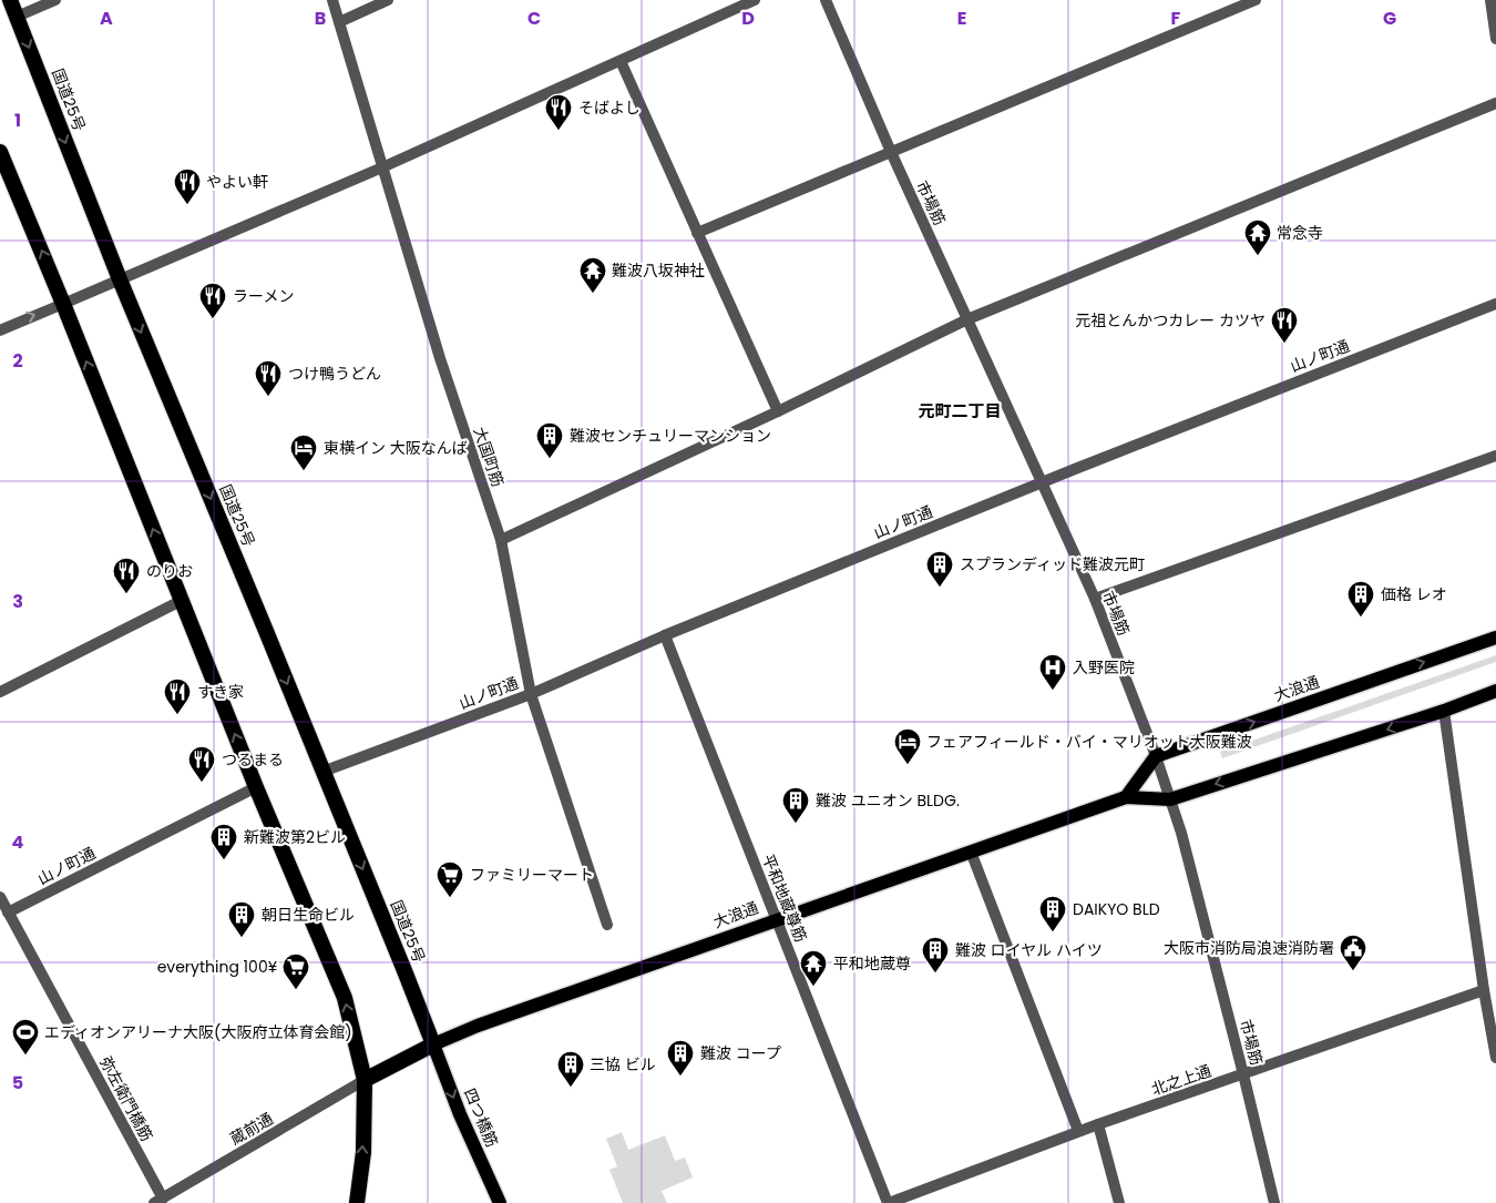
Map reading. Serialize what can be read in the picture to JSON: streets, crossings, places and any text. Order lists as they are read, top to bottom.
{
  "streets": {
    "highway": ["国道25号", "大浪通"],
    "main road": ["四つ橋筋"],
    "street": [
      "市場筋",
      "山ノ町通",
      "大国町筋",
      "平和地蔵尊筋",
      "北之上通",
      "弥左衛門橋筋",
      "蔵前通"
    ]
  },
  "crossings": [
    ["国道25号", "山ノ町通"],
    ["国道25号", "大浪通"],
    ["国道25号", "四つ橋筋"],
    ["市場筋", "山ノ町通"],
    ["市場筋", "大浪通"],
    ["市場筋", "北之上通"],
    ["山ノ町通", "大国町筋"],
    ["山ノ町通", "平和地蔵尊筋"],
    ["山ノ町通", "弥左衛門橋筋"],
    ["大浪通", "平和地蔵尊筋"],
    ["大浪通", "四つ橋筋"],
    ["大浪通", "蔵前通"],
    ["平和地蔵尊筋", "北之上通"],
    ["弥左衛門橋筋", "蔵前通"]
  ],
  "one_way": ["四つ橋筋"],
  "districts": ["元町二丁目"],
  "places": {
    "restaurant": [
      "そばよし",
      "やよい軒",
      "ラーメン",
      "元祖とんかつカレー カツヤ",
      "つけ鴨うどん",
      "のりお",
      "すき家",
      "つるまる"
    ],
    "temple": ["常念寺", "難波八坂神社", "平和地蔵尊"],
    "building": [
      "難波センチュリーマンション",
      "スプランディッド難波元町",
      "価格 レオ",
      "難波 ユニオン BLDG.",
      "新難波第2ビル",
      "DAIKYO BLD",
      "朝日生命ビル",
      "難波 ロイヤル ハイツ",
      "難波 コープ",
      "三協 ビル"
    ],
    "hotel": ["東横イン 大阪なんば", "フェアフィールド・バイ・マリオット大阪難波"],
    "hospital": ["入野医院"],
    "supermarket": ["ファミリーマート", "everything 100¥"],
    "public building": ["大阪市消防局浪速消防署"],
    "sports": ["エディオンアリーナ大阪(大阪府立体育会館)"]
  },
  "grid": {
    "columns": [
      "A",
      "B",
      "C",
      "D",
      "E",
      "F",
      "G"
    ],
    "rows": [
      "1",
      "2",
      "3",
      "4",
      "5"
    ]
  }
}
